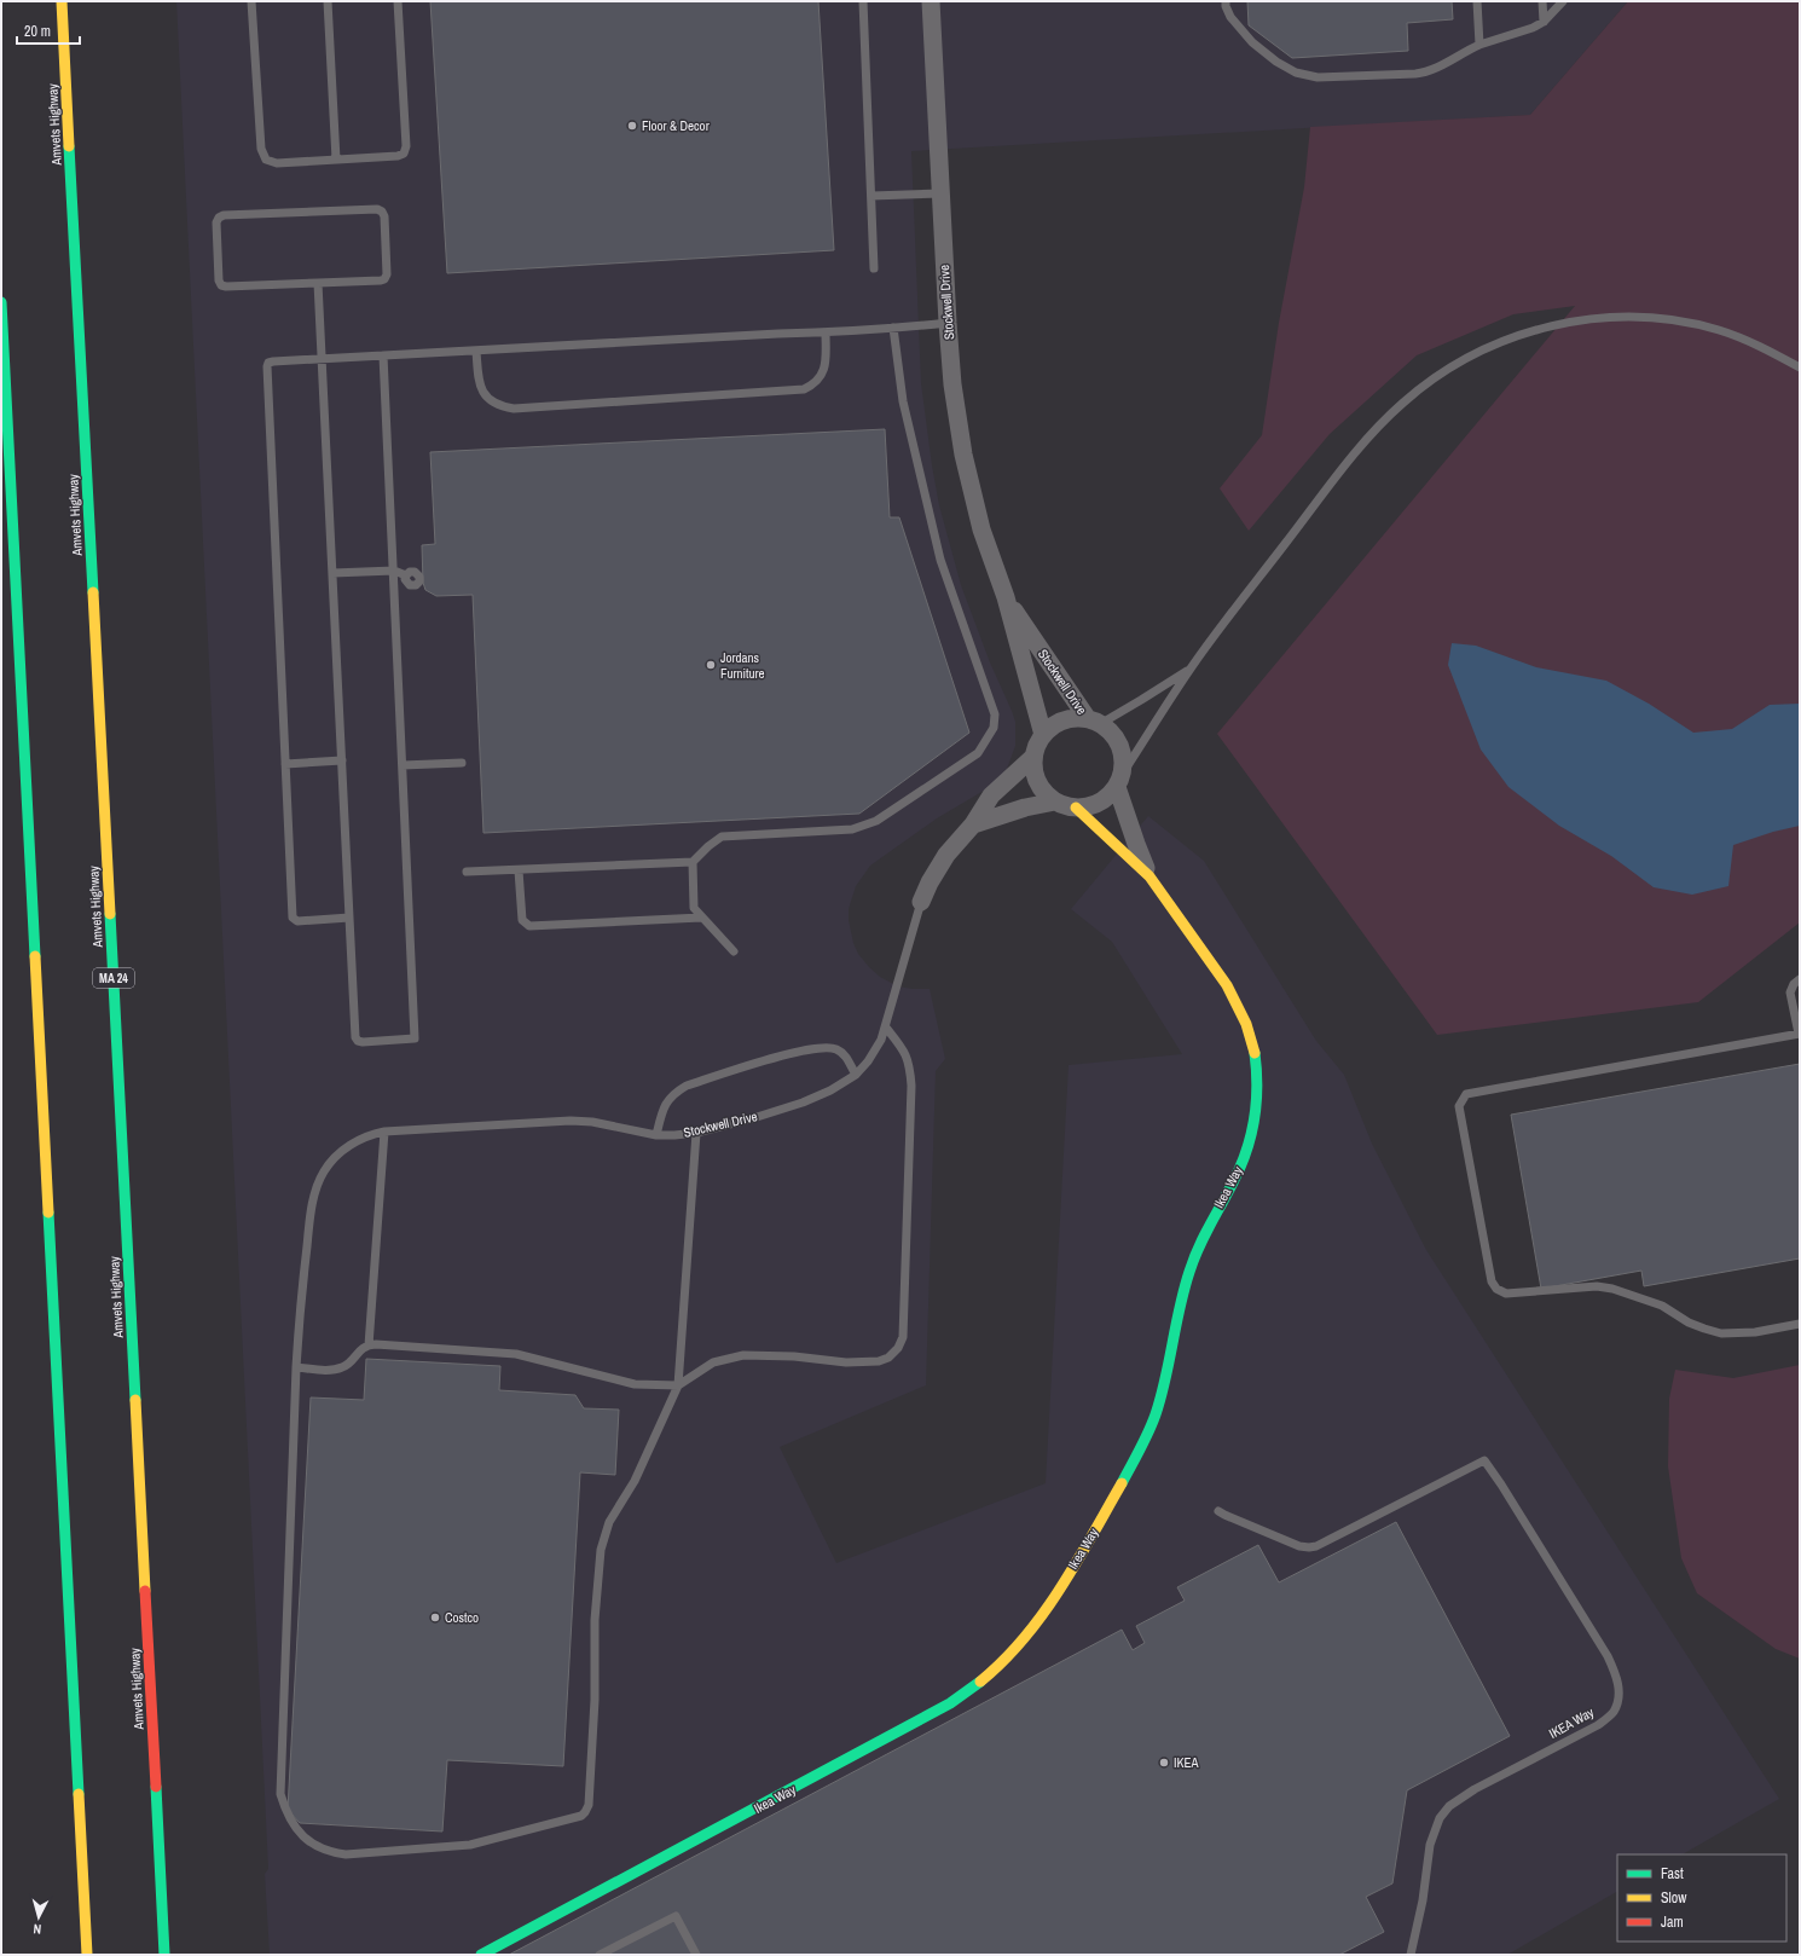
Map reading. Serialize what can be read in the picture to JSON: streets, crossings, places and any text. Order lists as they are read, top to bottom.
{
  "streets": {
    "main road": ["Amvets Highway", "MA 24", "Ikea Way"],
    "street": ["Stockwell Drive"],
    "lane": ["IKEA Way"]
  },
  "crossings": [
    ["Stockwell Drive", "Ikea Way"]
  ],
  "places": [
    "Floor & Decor",
    "Jordans Furniture",
    "Costco",
    "IKEA"
  ],
  "legend": ["Fast", "Slow", "Jam"],
  "scale_bar": "20 m",
  "north": "bottom"
}
